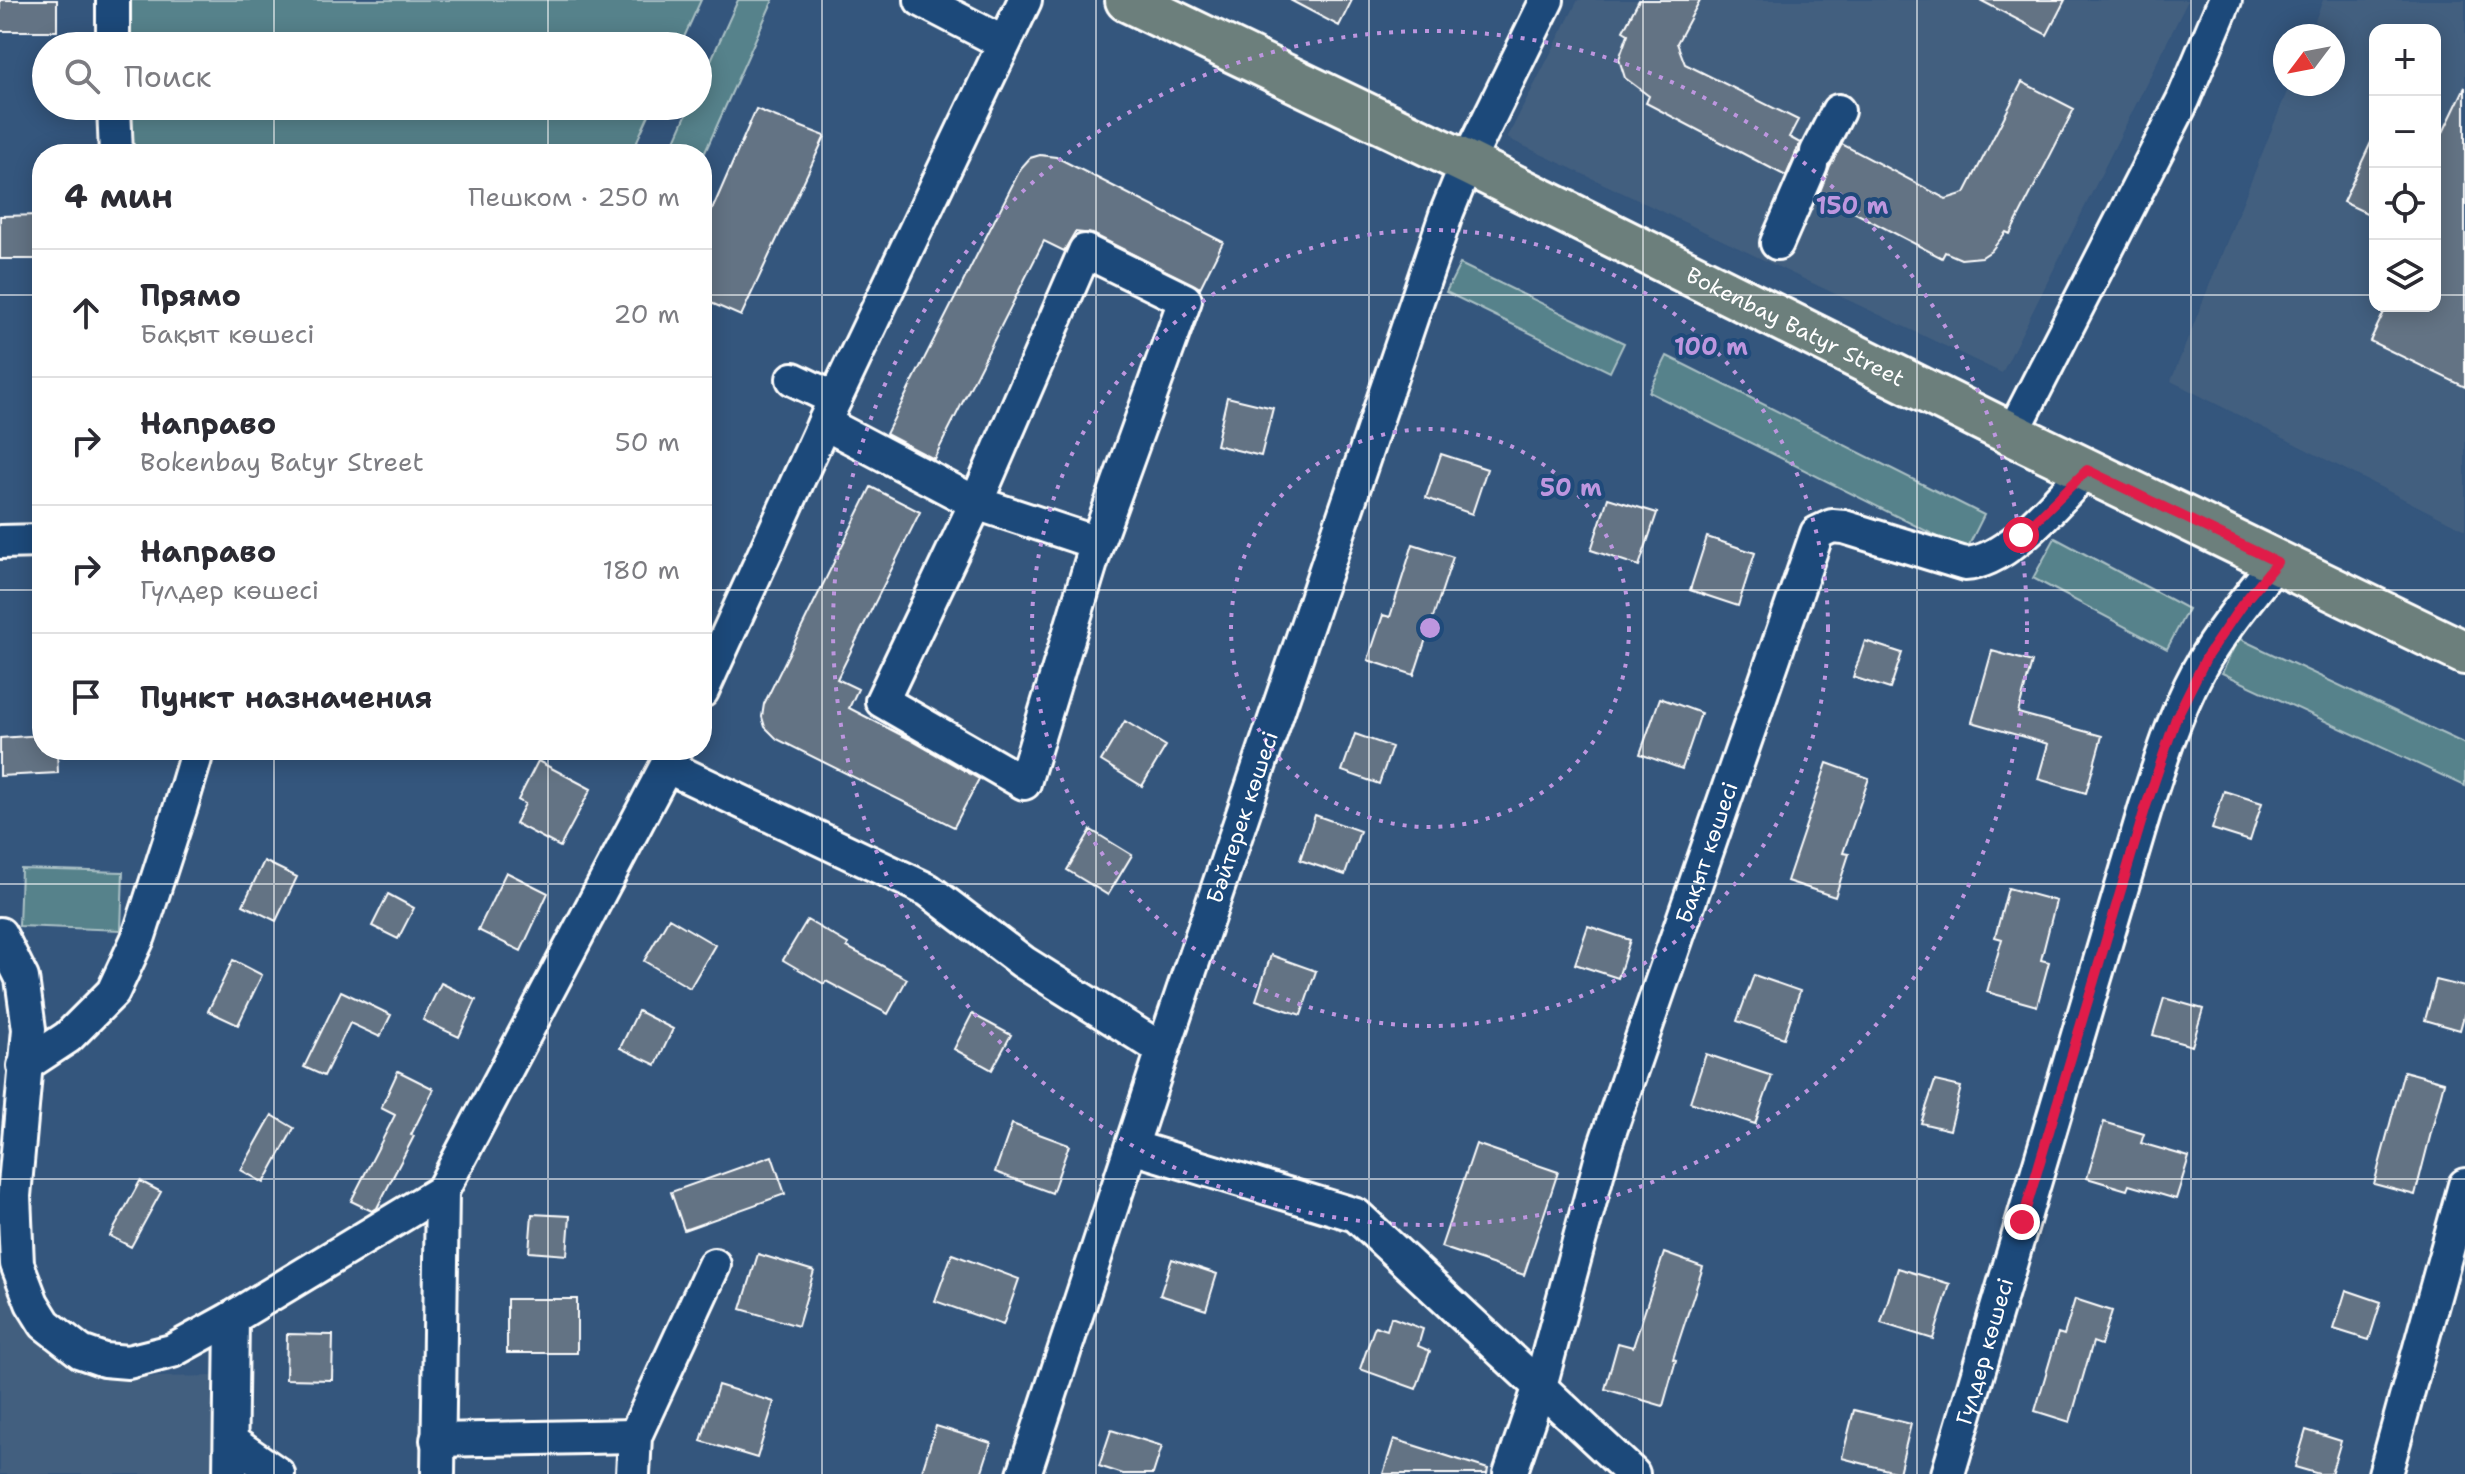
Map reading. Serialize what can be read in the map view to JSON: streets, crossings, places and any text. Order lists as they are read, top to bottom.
{
  "streets": {
    "main road": ["Bokenbay Batyr Street"],
    "street": ["Бәйтерек көшесі", "Бақыт көшесі", "Гүлдер көшесі"]
  },
  "crossings": [
    ["Bokenbay Batyr Street", "Бәйтерек көшесі"],
    ["Bokenbay Batyr Street", "Бақыт көшесі"],
    ["Bokenbay Batyr Street", "Гүлдер көшесі"]
  ],
  "north": "bottom left",
  "page": {
    "map_buttons": ["+", "−"],
    "search": "Поиск",
    "heading": ["4 мин", "Пешком · 250 m"],
    "list": [
      ["Прямо", "Бақыт көшесі", "20 m"],
      ["Направо", "Bokenbay Batyr Street", "50 m"],
      ["Направо", "Гүлдер көшесі", "180 m"],
      "Пункт назначения"
    ]
  },
  "rings": ["150 m", "100 m", "50 m"]
}
